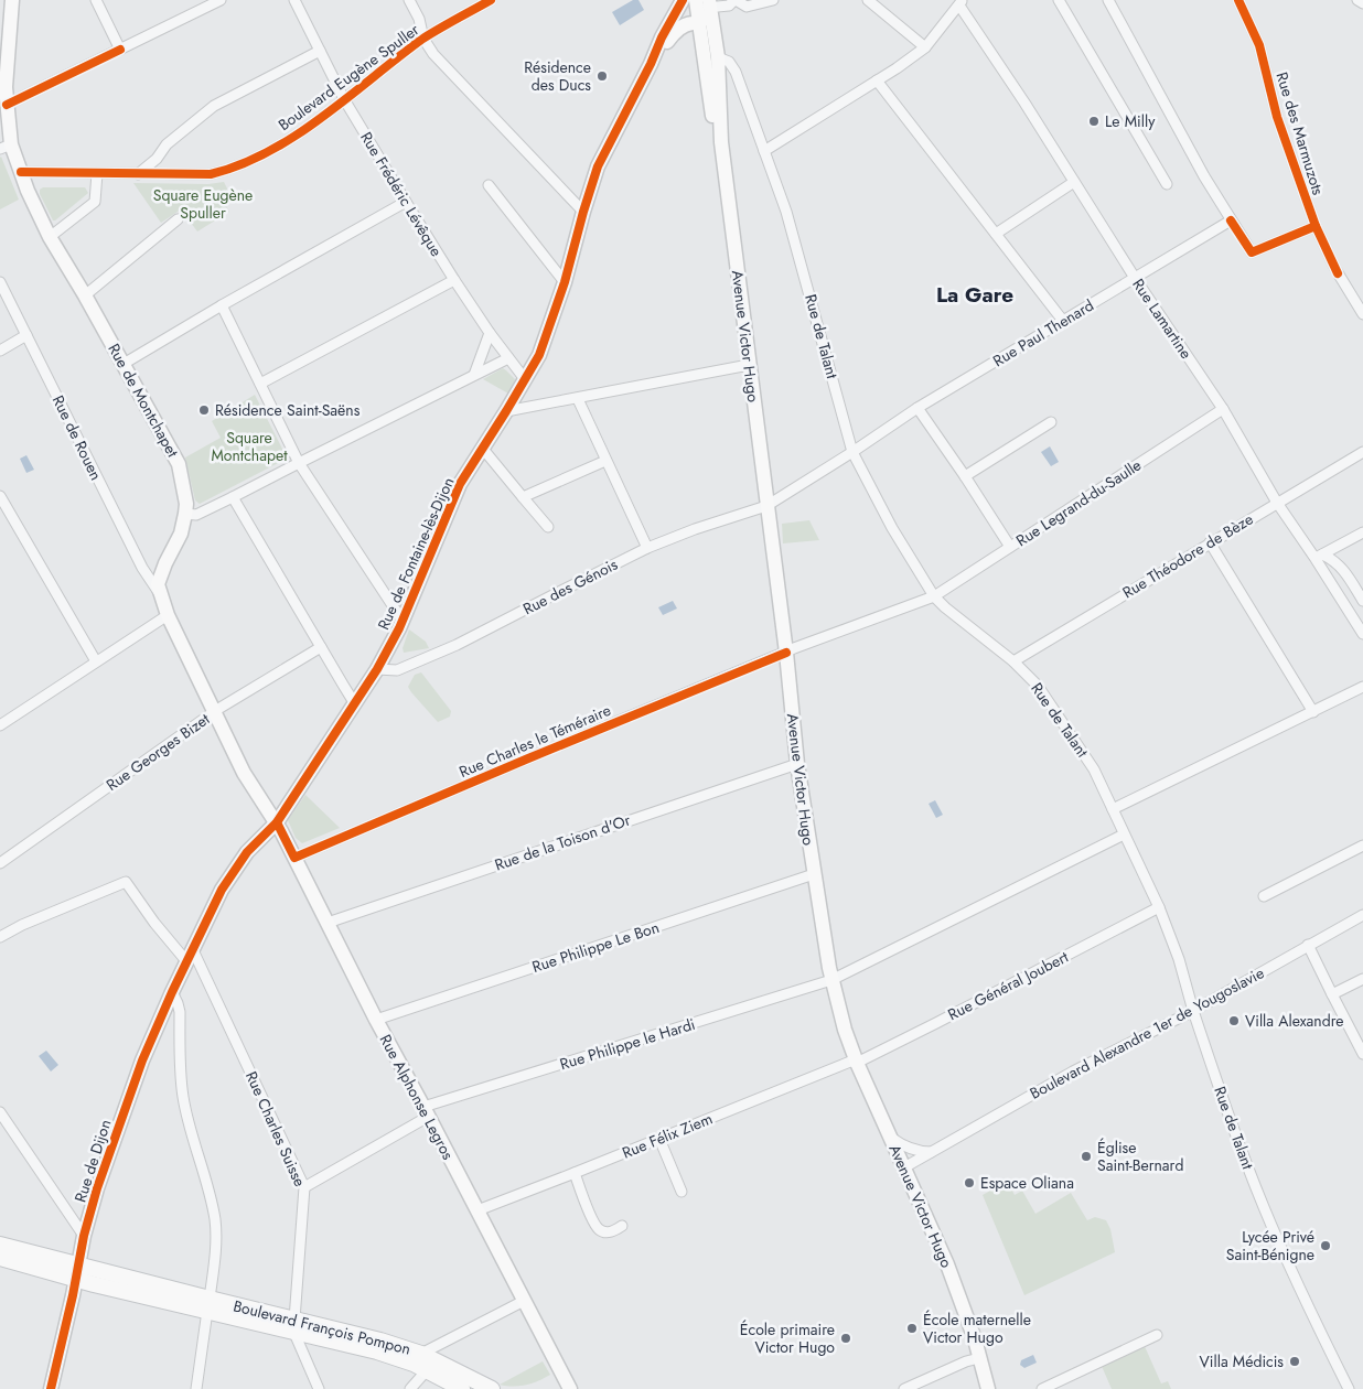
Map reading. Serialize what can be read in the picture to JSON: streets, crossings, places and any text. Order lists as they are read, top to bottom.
{
  "streets": {
    "main road": ["Boulevard François Pompon"],
    "street": [
      "Boulevard Eugène Spuller",
      "Rue des Marmuzots",
      "Rue Frédéric Lévêque",
      "Rue Lamartine",
      "Rue Paul Thenard",
      "Avenue Victor Hugo",
      "Rue de Talant",
      "Rue de Montchapet",
      "Rue de Rouen",
      "Rue Legrand-du-Saulle",
      "Rue de Fontaine-lès-Dijon",
      "Rue Théodore de Bèze",
      "Rue des Génois",
      "Rue Charles le Téméraire",
      "Rue Georges Bizet",
      "Rue de la Toison d'Or",
      "Rue Philippe Le Bon",
      "Rue Général Joubert",
      "Boulevard Alexandre 1er de Yougoslavie",
      "Rue Philippe le Hardi",
      "Rue Alphonse Legros",
      "Rue Charles Suisse",
      "Rue Félix Ziem",
      "Rue de Dijon"
    ]
  },
  "crossings": [
    ["Boulevard Eugène Spuller", "Rue Frédéric Lévêque"],
    ["Boulevard Eugène Spuller", "Rue de Montchapet"],
    ["Rue Frédéric Lévêque", "Rue de Fontaine-lès-Dijon"],
    ["Rue Lamartine", "Rue Paul Thenard"],
    ["Rue Lamartine", "Rue Legrand-du-Saulle"],
    ["Rue Lamartine", "Rue Théodore de Bèze"],
    ["Rue Paul Thenard", "Avenue Victor Hugo"],
    ["Rue Paul Thenard", "Rue de Talant"],
    ["Rue Paul Thenard", "Rue des Génois"],
    ["Avenue Victor Hugo", "Rue de Talant"],
    ["Avenue Victor Hugo", "Rue Legrand-du-Saulle"],
    ["Avenue Victor Hugo", "Rue de Fontaine-lès-Dijon"],
    ["Avenue Victor Hugo", "Rue des Génois"],
    ["Avenue Victor Hugo", "Rue Charles le Téméraire"],
    ["Avenue Victor Hugo", "Rue de la Toison d'Or"],
    ["Avenue Victor Hugo", "Rue Philippe Le Bon"],
    ["Avenue Victor Hugo", "Rue Général Joubert"],
    ["Avenue Victor Hugo", "Boulevard Alexandre 1er de Yougoslavie"],
    ["Avenue Victor Hugo", "Rue Philippe le Hardi"],
    ["Avenue Victor Hugo", "Rue Félix Ziem"],
    ["Rue de Talant", "Rue Legrand-du-Saulle"],
    ["Rue de Talant", "Rue Théodore de Bèze"],
    ["Rue de Talant", "Rue Général Joubert"],
    ["Rue de Talant", "Boulevard Alexandre 1er de Yougoslavie"],
    ["Rue de Talant", "Rue Philippe le Hardi"],
    ["Rue de Montchapet", "Rue de Rouen"],
    ["Rue Legrand-du-Saulle", "Rue Charles le Téméraire"],
    ["Rue de Fontaine-lès-Dijon", "Rue des Génois"],
    ["Rue de Fontaine-lès-Dijon", "Rue Alphonse Legros"],
    ["Rue de Fontaine-lès-Dijon", "Rue Charles Suisse"],
    ["Rue de Fontaine-lès-Dijon", "Rue de Dijon"],
    ["Rue Charles le Téméraire", "Rue Alphonse Legros"],
    ["Rue de la Toison d'Or", "Rue Alphonse Legros"],
    ["Rue Philippe Le Bon", "Rue Alphonse Legros"],
    ["Rue Général Joubert", "Rue Félix Ziem"],
    ["Rue Philippe le Hardi", "Rue Alphonse Legros"],
    ["Rue Philippe le Hardi", "Rue Charles Suisse"],
    ["Rue Alphonse Legros", "Rue Félix Ziem"],
    ["Rue Charles Suisse", "Rue de Dijon"],
    ["Rue Charles Suisse", "Boulevard François Pompon"],
    ["Rue de Dijon", "Boulevard François Pompon"]
  ],
  "districts": ["La Gare"],
  "parks": ["Square Eugène Spuller", "Square Montchapet"],
  "places": [
    "Résidence des Ducs",
    "Le Milly",
    "Résidence Saint-Saëns",
    "Villa Alexandre",
    "Église Saint-Bernard",
    "Espace Oliana",
    "Lycée Privé Saint-Bénigne",
    "École maternelle Victor Hugo",
    "École primaire Victor Hugo",
    "Villa Médicis"
  ]
}
